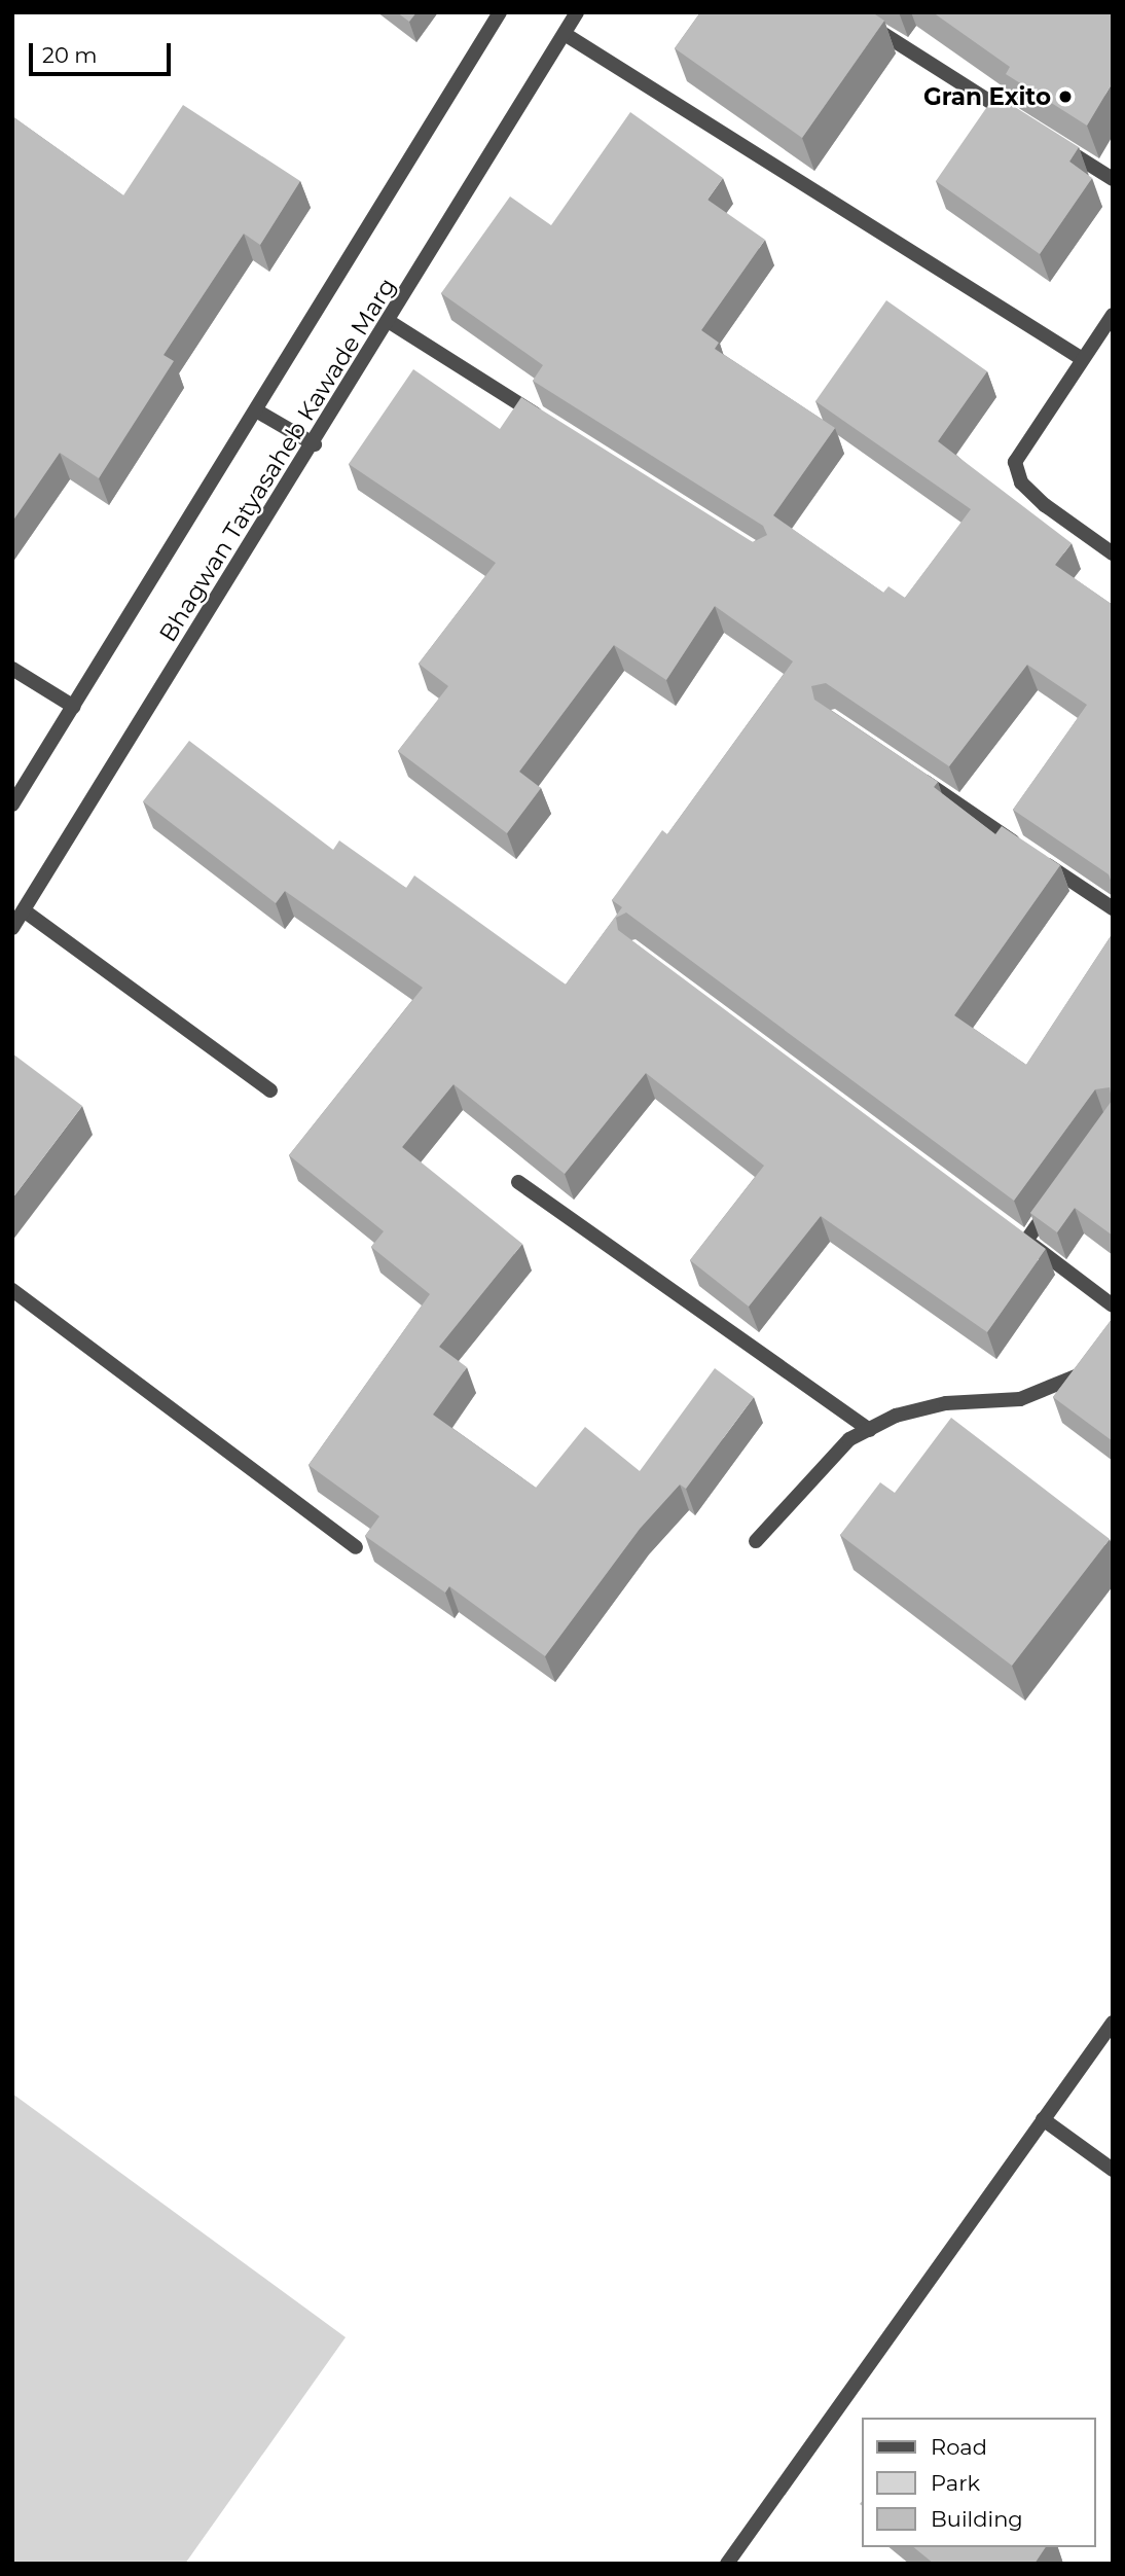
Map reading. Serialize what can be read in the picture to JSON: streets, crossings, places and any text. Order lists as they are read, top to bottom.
{
  "streets": {
    "street": ["Bhagwan Tatyasaheb Kawade Marg"]
  },
  "places": ["Gran Exito"],
  "legend": ["Road", "Park", "Building"],
  "scale_bar": "20 m"
}
